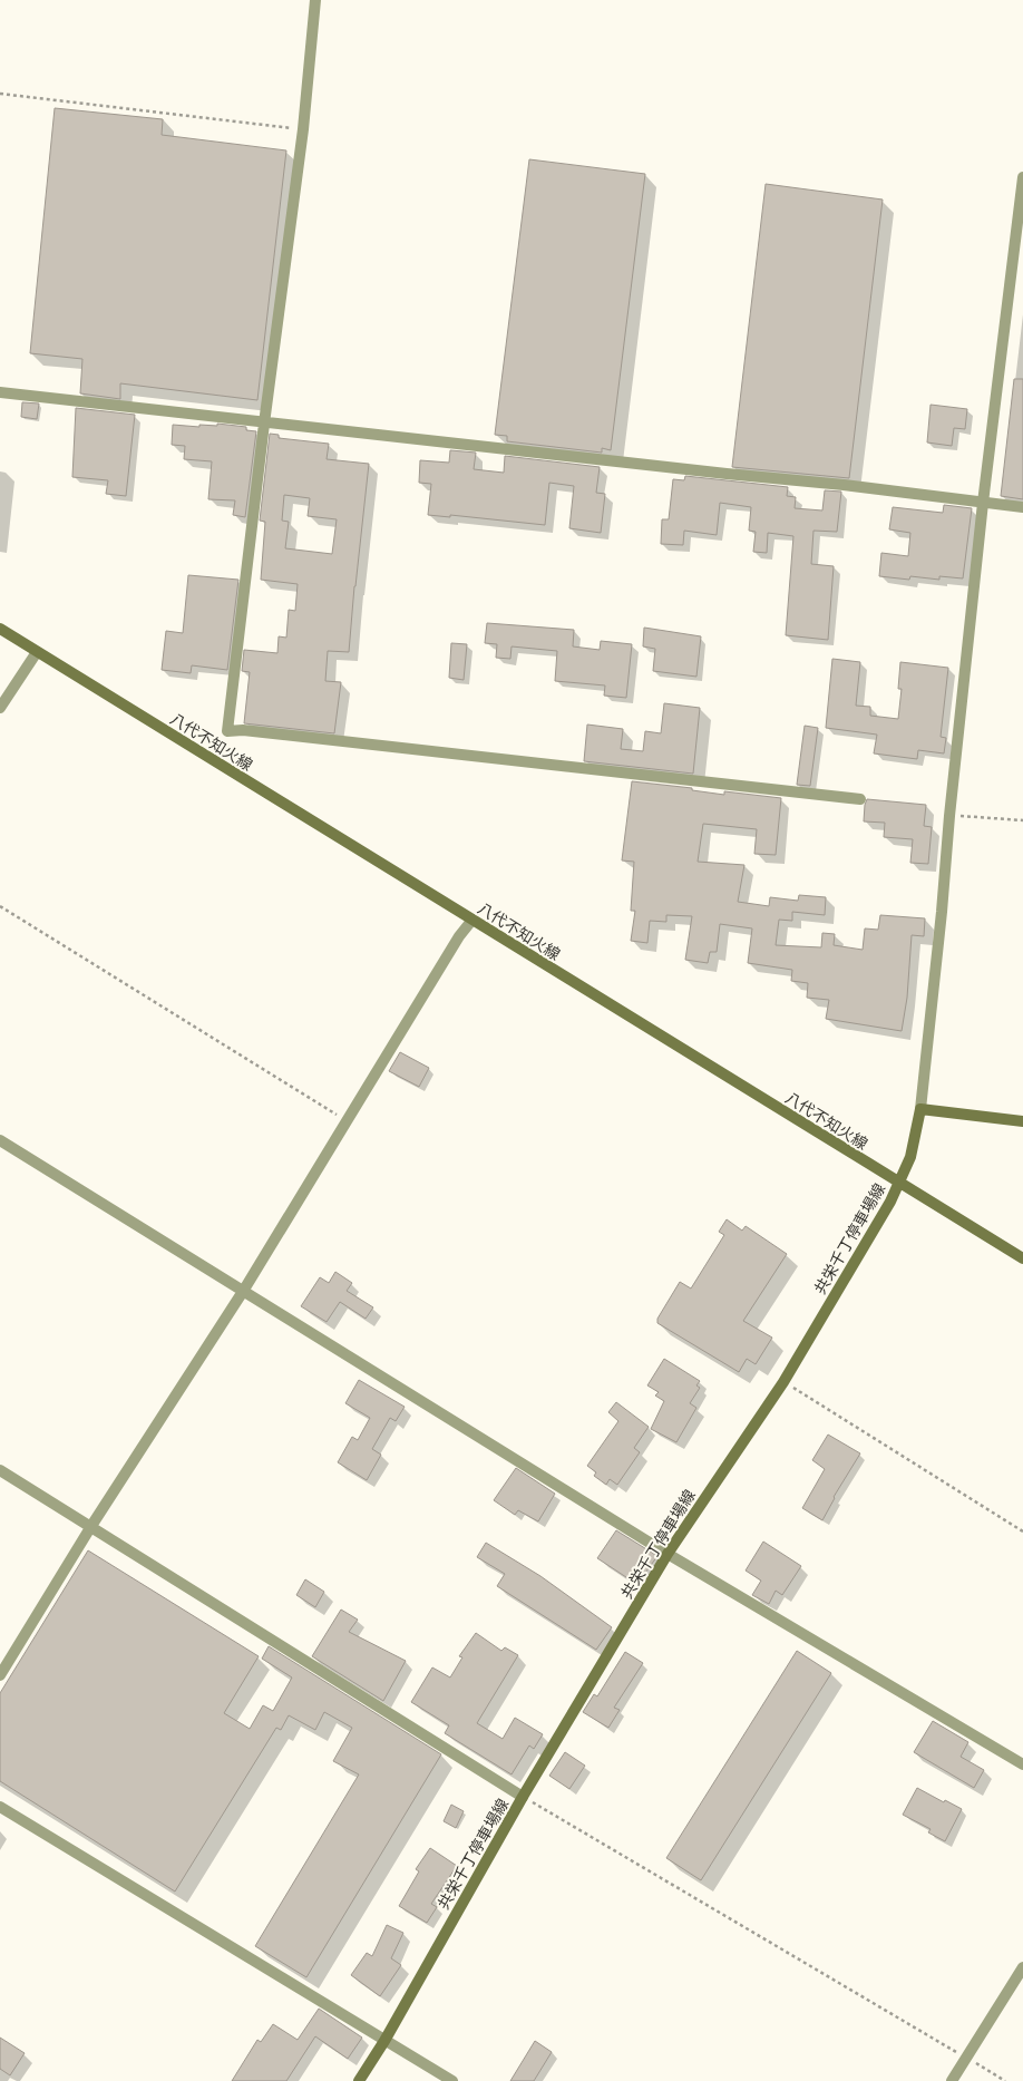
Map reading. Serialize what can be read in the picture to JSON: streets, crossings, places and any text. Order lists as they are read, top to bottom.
{
  "streets": {
    "main road": ["八代不知火線", "共栄千丁停車場線"]
  },
  "crossings": [
    ["八代不知火線", "共栄千丁停車場線"]
  ]
}
